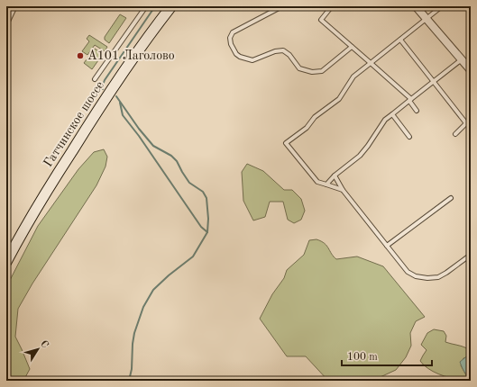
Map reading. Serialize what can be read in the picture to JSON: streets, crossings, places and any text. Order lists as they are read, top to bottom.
{
  "streets": {
    "main road": ["Гатчинское шоссе"]
  },
  "places": ["А101 Лаголово"],
  "scale_bar": "100 m",
  "north": "top right"
}
